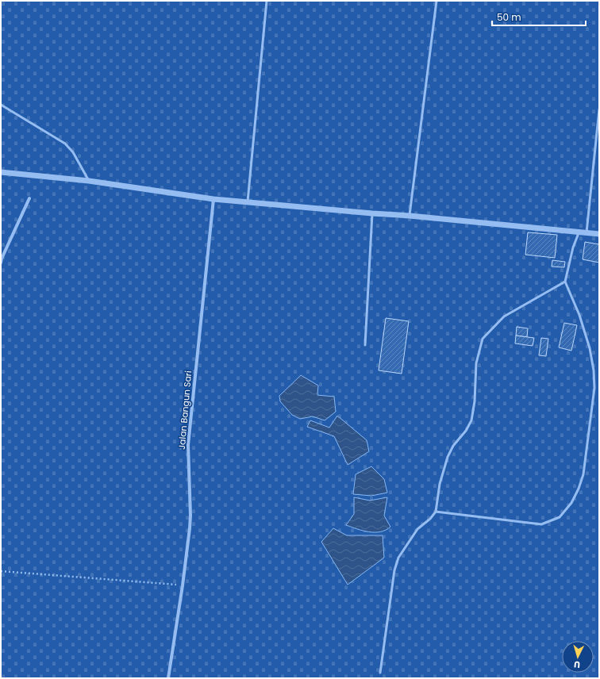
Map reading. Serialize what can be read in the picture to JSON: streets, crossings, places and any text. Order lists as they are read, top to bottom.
{
  "streets": {
    "street": ["Jalan Bangun Sari"]
  },
  "scale_bar": "50 m",
  "north": "bottom"
}
